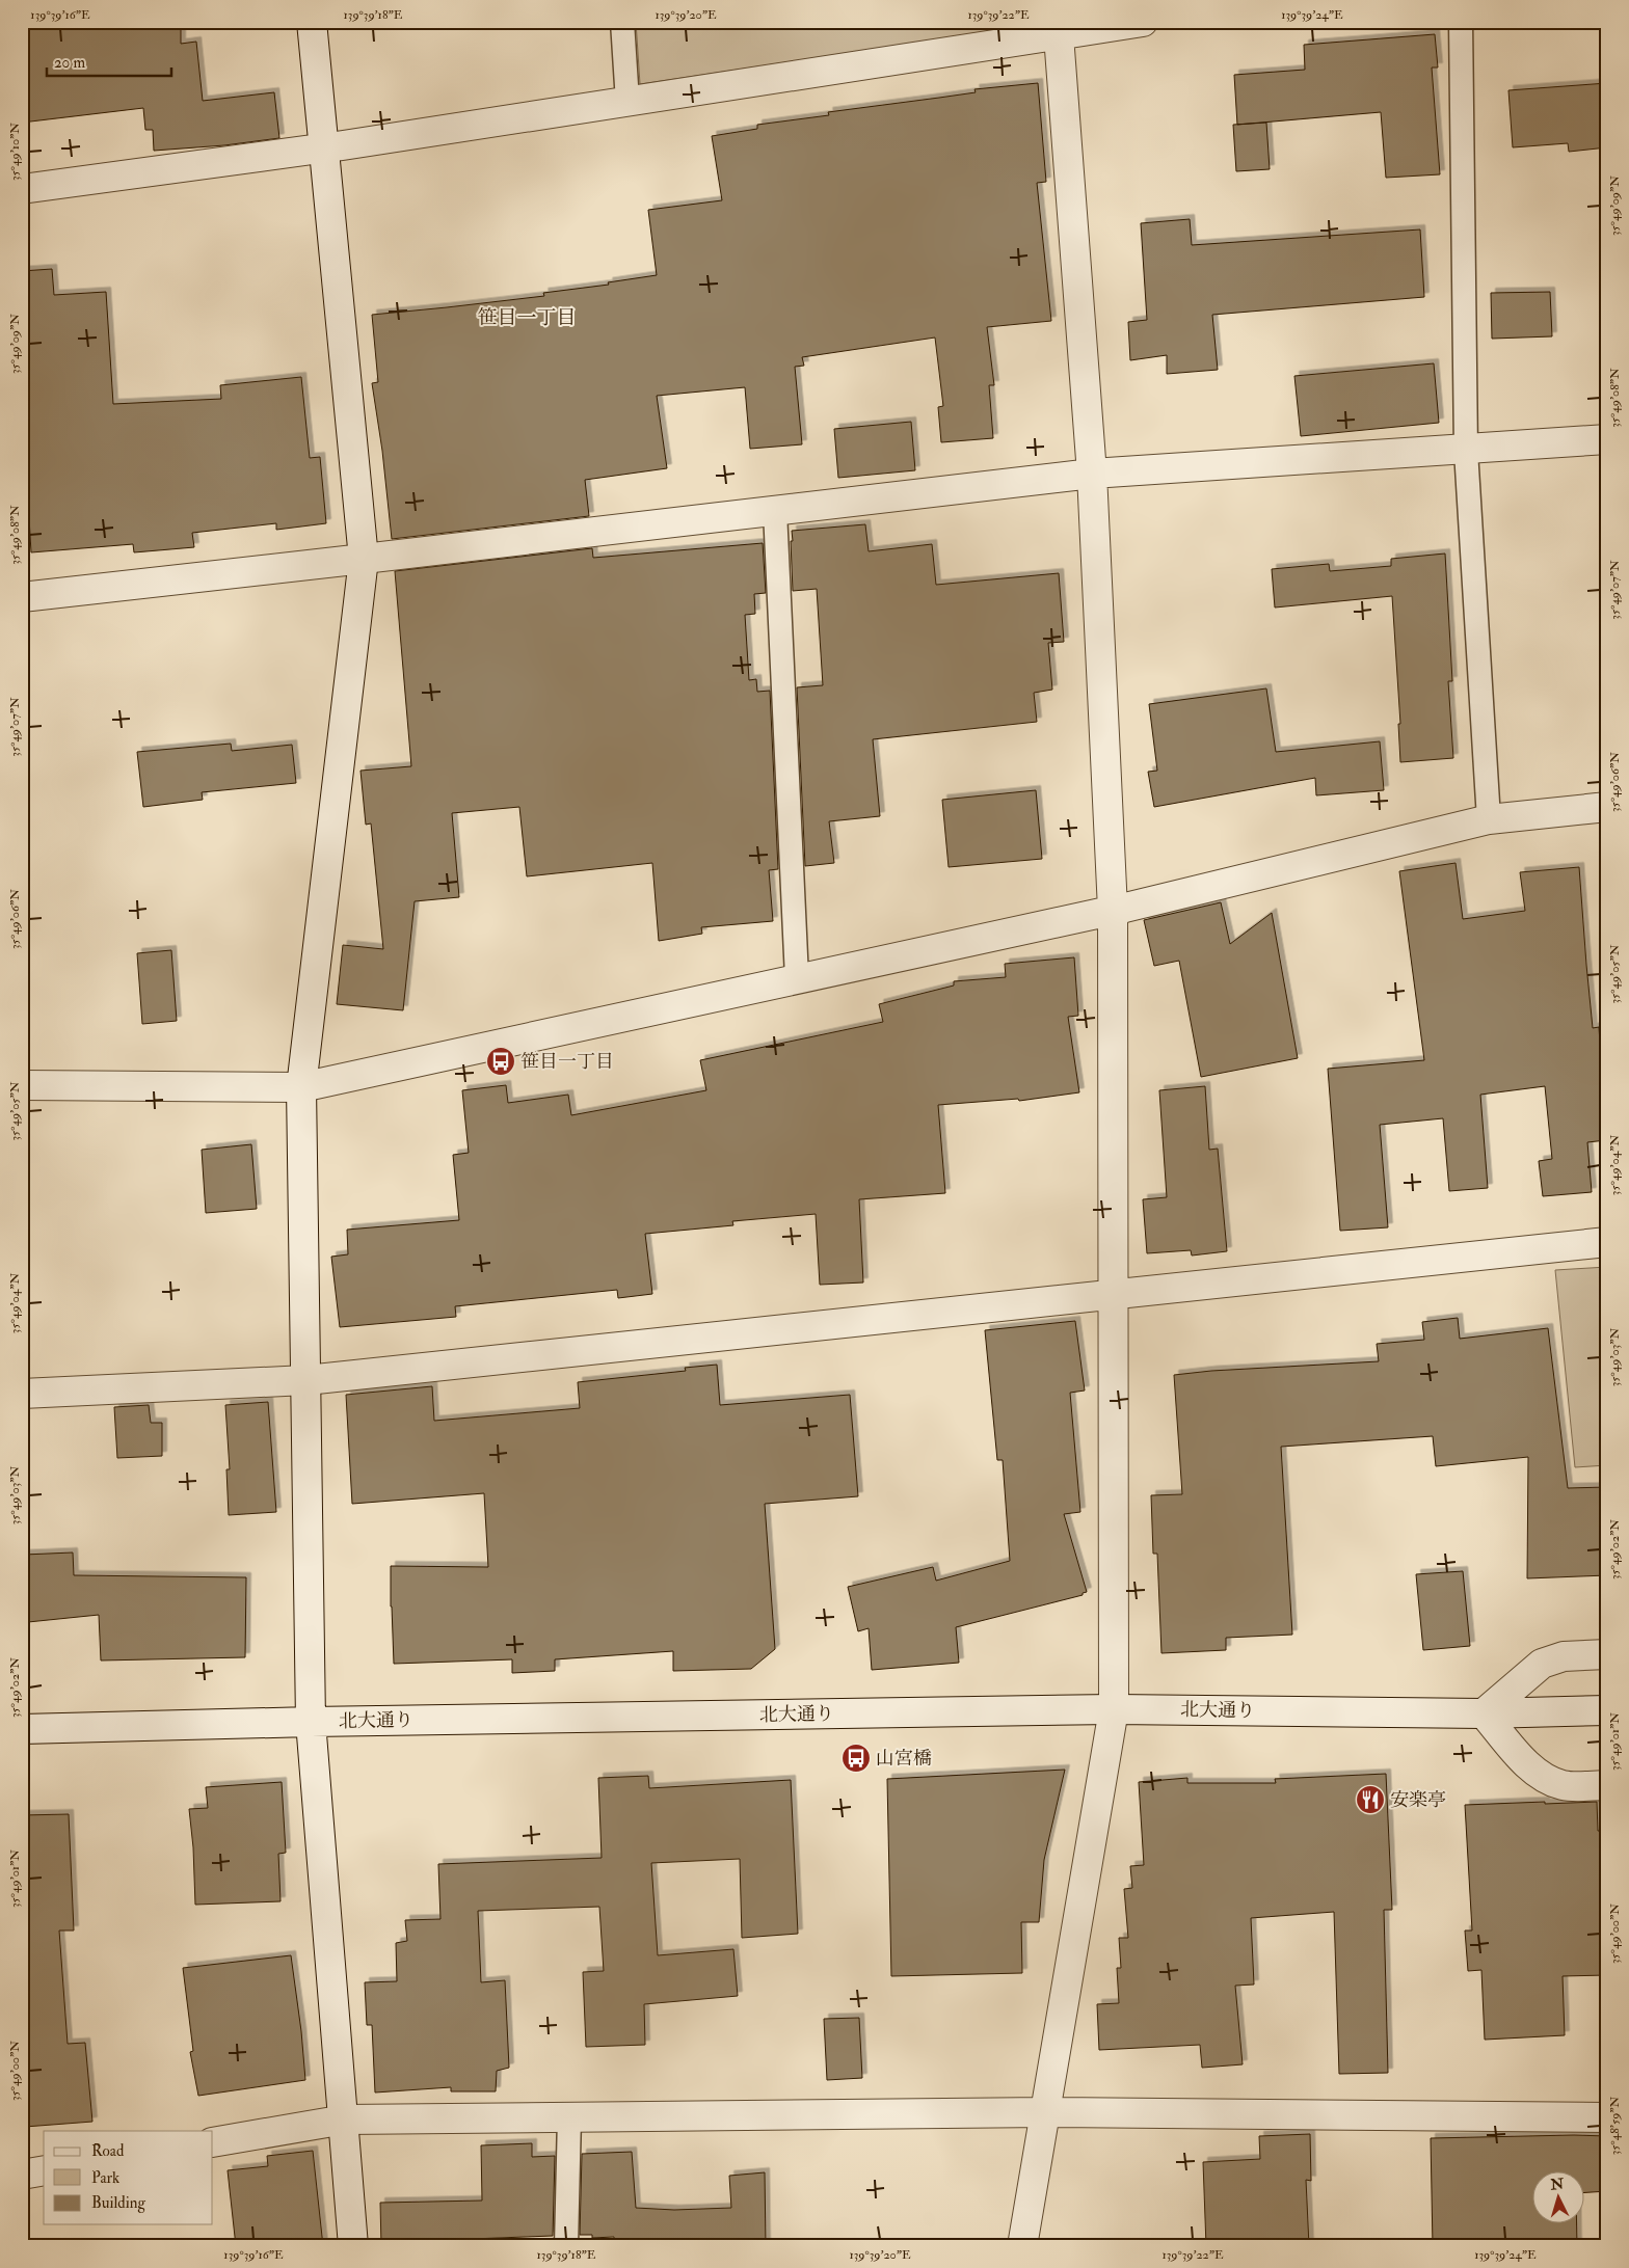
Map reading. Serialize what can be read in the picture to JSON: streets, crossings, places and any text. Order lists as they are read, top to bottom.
{
  "streets": {
    "street": ["北大通り"]
  },
  "districts": ["笹目一丁目"],
  "places": {
    "bus stop": ["笹目一丁目", "山宮橋"],
    "restaurant": ["安楽亭"]
  },
  "legend": ["Road", "Park", "Building"],
  "scale_bar": "20 m",
  "north": "top",
  "coordinates": [
    "139°39'16\"E",
    "139°39'18\"E",
    "139°39'20\"E",
    "139°39'22\"E",
    "139°39'24\"E",
    "35°49'10\"N",
    "35°49'09\"N",
    "35°49'08\"N",
    "35°49'07\"N",
    "35°49'06\"N",
    "35°49'05\"N",
    "35°49'04\"N",
    "35°49'03\"N",
    "35°49'02\"N",
    "35°49'01\"N",
    "35°49'00\"N",
    "35°48'59\"N"
  ]
}
